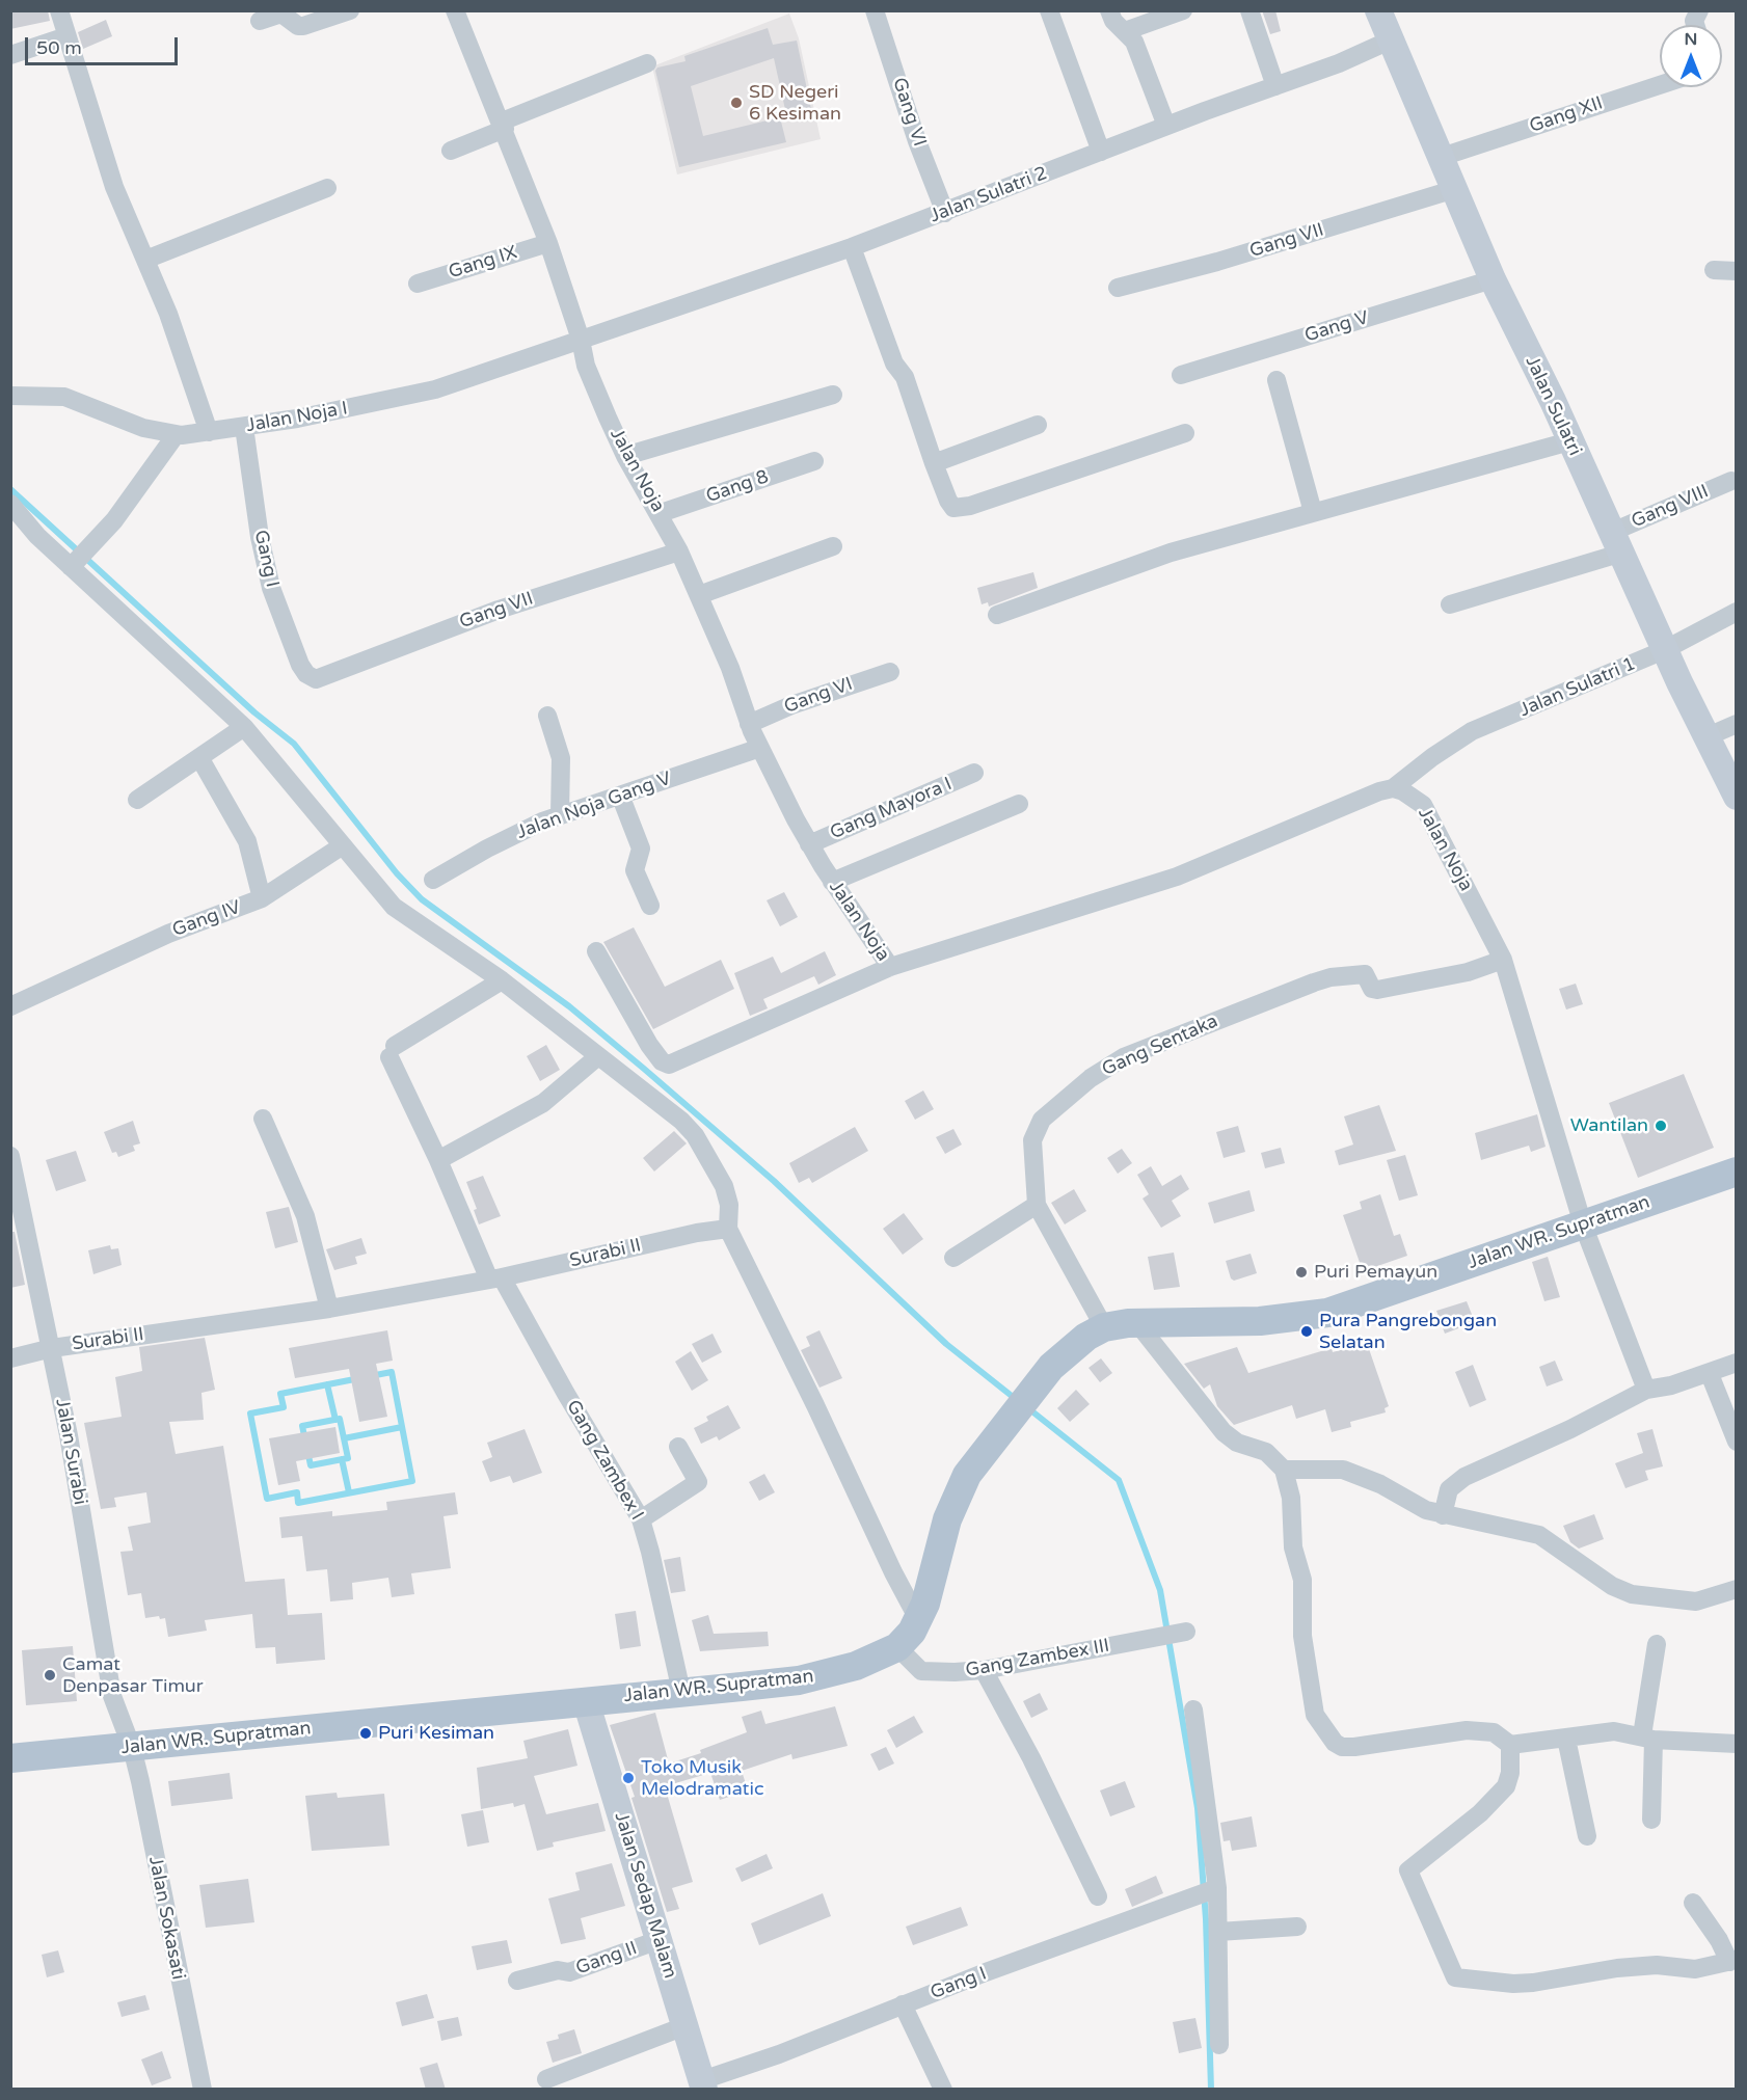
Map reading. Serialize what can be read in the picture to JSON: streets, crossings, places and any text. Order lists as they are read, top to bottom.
{
  "streets": {
    "main road": ["Jalan Sulatri", "Jalan WR. Supratman", "Jalan Sedap Malam"],
    "street": [
      "Gang VI",
      "Gang XII",
      "Jalan Sulatri 2",
      "Gang VII",
      "Gang IX",
      "Gang V",
      "Jalan Noja I",
      "Jalan Noja",
      "Gang 8",
      "Gang VIII",
      "Gang I",
      "Jalan Sulatri 1",
      "Jalan Noja Gang V",
      "Gang Mayora I",
      "Gang IV",
      "Gang Sentaka",
      "Surabi II",
      "Jalan Surabi",
      "Gang Zambex I",
      "Gang Zambex III",
      "Jalan Sokasati",
      "Gang II"
    ]
  },
  "crossings": [
    ["Gang VI", "Jalan Sulatri 2"],
    ["Gang VI", "Jalan Noja"],
    ["Gang XII", "Jalan Sulatri"],
    ["Jalan Sulatri 2", "Jalan Sulatri"],
    ["Jalan Sulatri 2", "Jalan Noja I"],
    ["Jalan Sulatri 2", "Jalan Noja"],
    ["Gang VII", "Jalan Sulatri"],
    ["Gang VII", "Jalan Noja"],
    ["Gang VII", "Gang I"],
    ["Gang IX", "Jalan Noja"],
    ["Gang V", "Jalan Sulatri"],
    ["Jalan Sulatri", "Gang VIII"],
    ["Jalan Sulatri", "Jalan Sulatri 1"],
    ["Jalan Noja I", "Jalan Noja"],
    ["Jalan Noja I", "Gang I"],
    ["Jalan Noja", "Gang 8"],
    ["Jalan Noja", "Jalan Sulatri 1"],
    ["Jalan Noja", "Jalan Noja Gang V"],
    ["Jalan Noja", "Gang Mayora I"],
    ["Jalan Noja", "Gang Sentaka"],
    ["Jalan Noja", "Jalan WR. Supratman"],
    ["Gang I", "Jalan Sedap Malam"],
    ["Gang Sentaka", "Jalan WR. Supratman"],
    ["Jalan WR. Supratman", "Jalan Surabi"],
    ["Jalan WR. Supratman", "Gang Zambex I"],
    ["Jalan WR. Supratman", "Gang Zambex III"],
    ["Jalan WR. Supratman", "Jalan Sedap Malam"],
    ["Jalan WR. Supratman", "Jalan Sokasati"],
    ["Surabi II", "Jalan Surabi"],
    ["Surabi II", "Gang Zambex I"],
    ["Jalan Surabi", "Jalan Sokasati"],
    ["Jalan Sedap Malam", "Gang II"]
  ],
  "places": [
    "SD Negeri 6 Kesiman",
    "Wantilan",
    "Puri Pemayun",
    "Pura Pangrebongan Selatan",
    "Camat Denpasar Timur",
    "Puri Kesiman",
    "Toko Musik Melodramatic"
  ],
  "scale_bar": "50 m",
  "north": "top"
}
